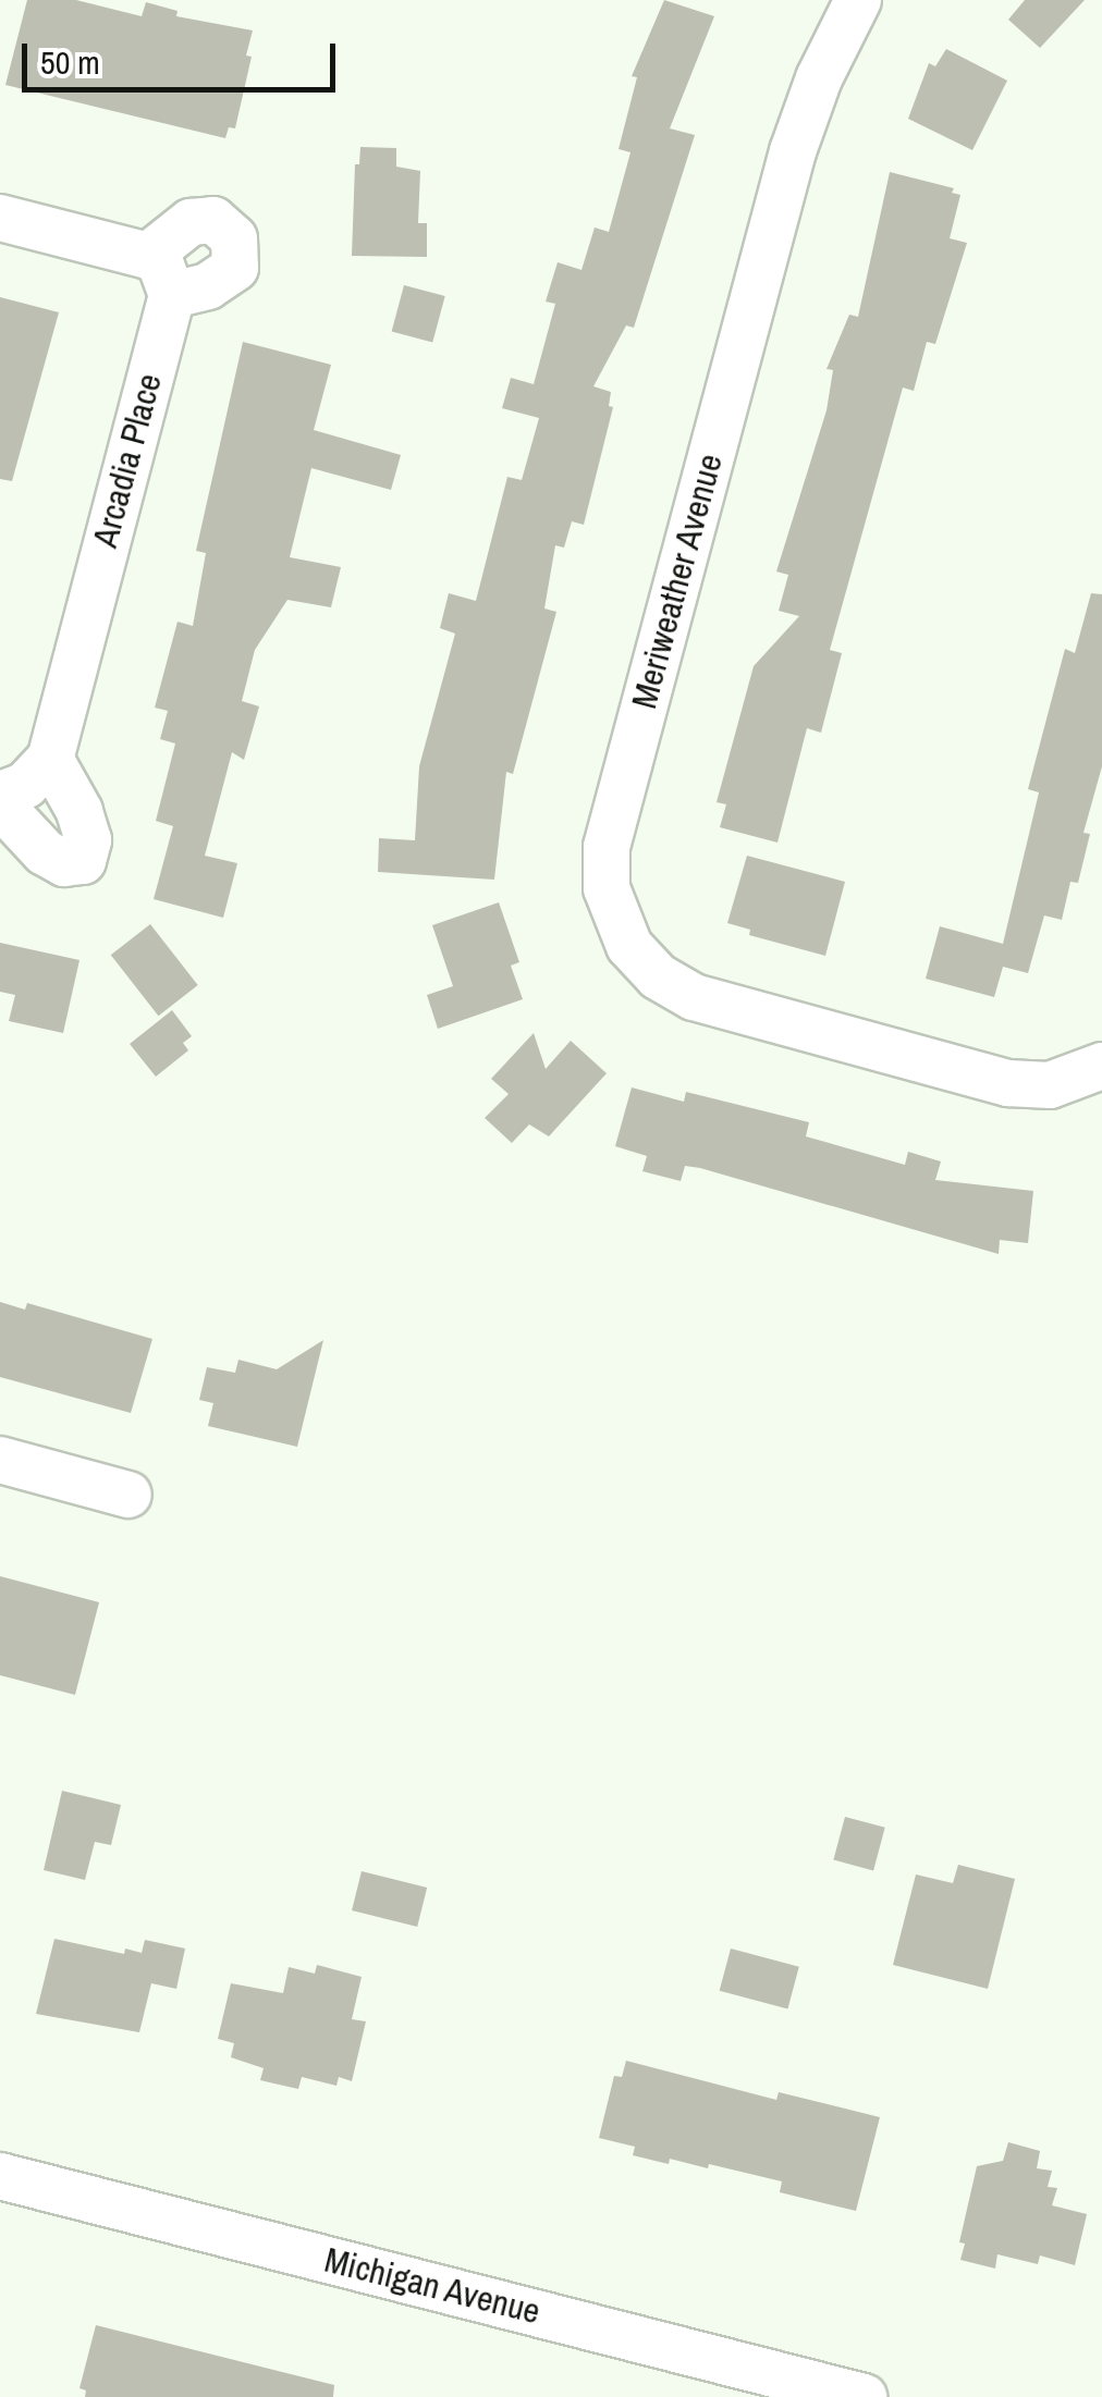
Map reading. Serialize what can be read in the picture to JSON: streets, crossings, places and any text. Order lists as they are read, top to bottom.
{
  "streets": {
    "street": ["Arcadia Place", "Meriweather Avenue", "Michigan Avenue"]
  },
  "scale_bar": "50 m"
}
